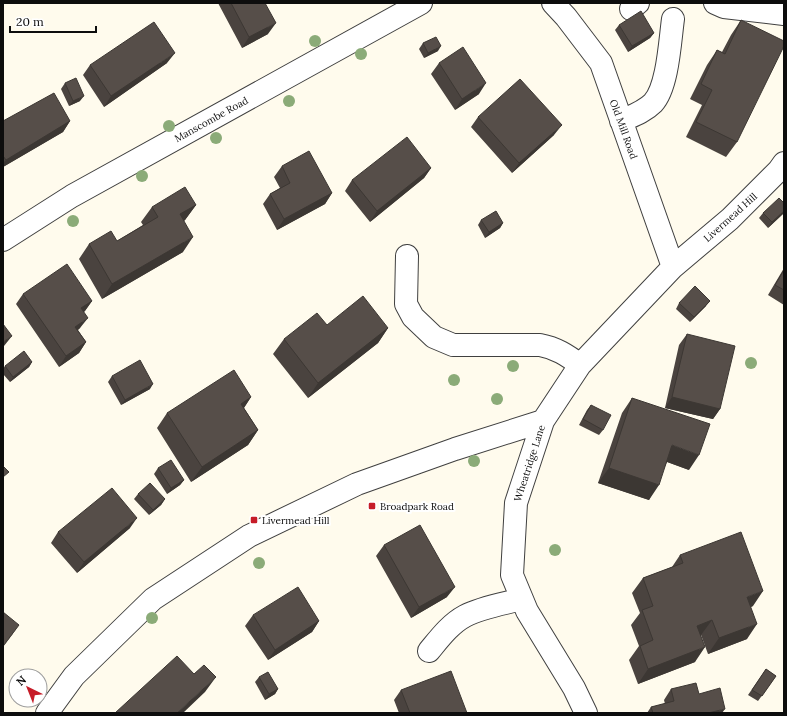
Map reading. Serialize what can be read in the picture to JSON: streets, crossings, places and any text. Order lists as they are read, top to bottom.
{
  "streets": {
    "street": [
      "Manscombe Road",
      "Old Mill Road",
      "Livermead Hill",
      "Wheatridge Lane"
    ]
  },
  "crossings": [
    ["Old Mill Road", "Livermead Hill"],
    ["Old Mill Road", "Wheatridge Lane"],
    ["Livermead Hill", "Wheatridge Lane"]
  ],
  "places": {
    "transit": ["Broadpark Road", "Livermead Hill"]
  },
  "scale_bar": "20 m",
  "north": "top left"
}
